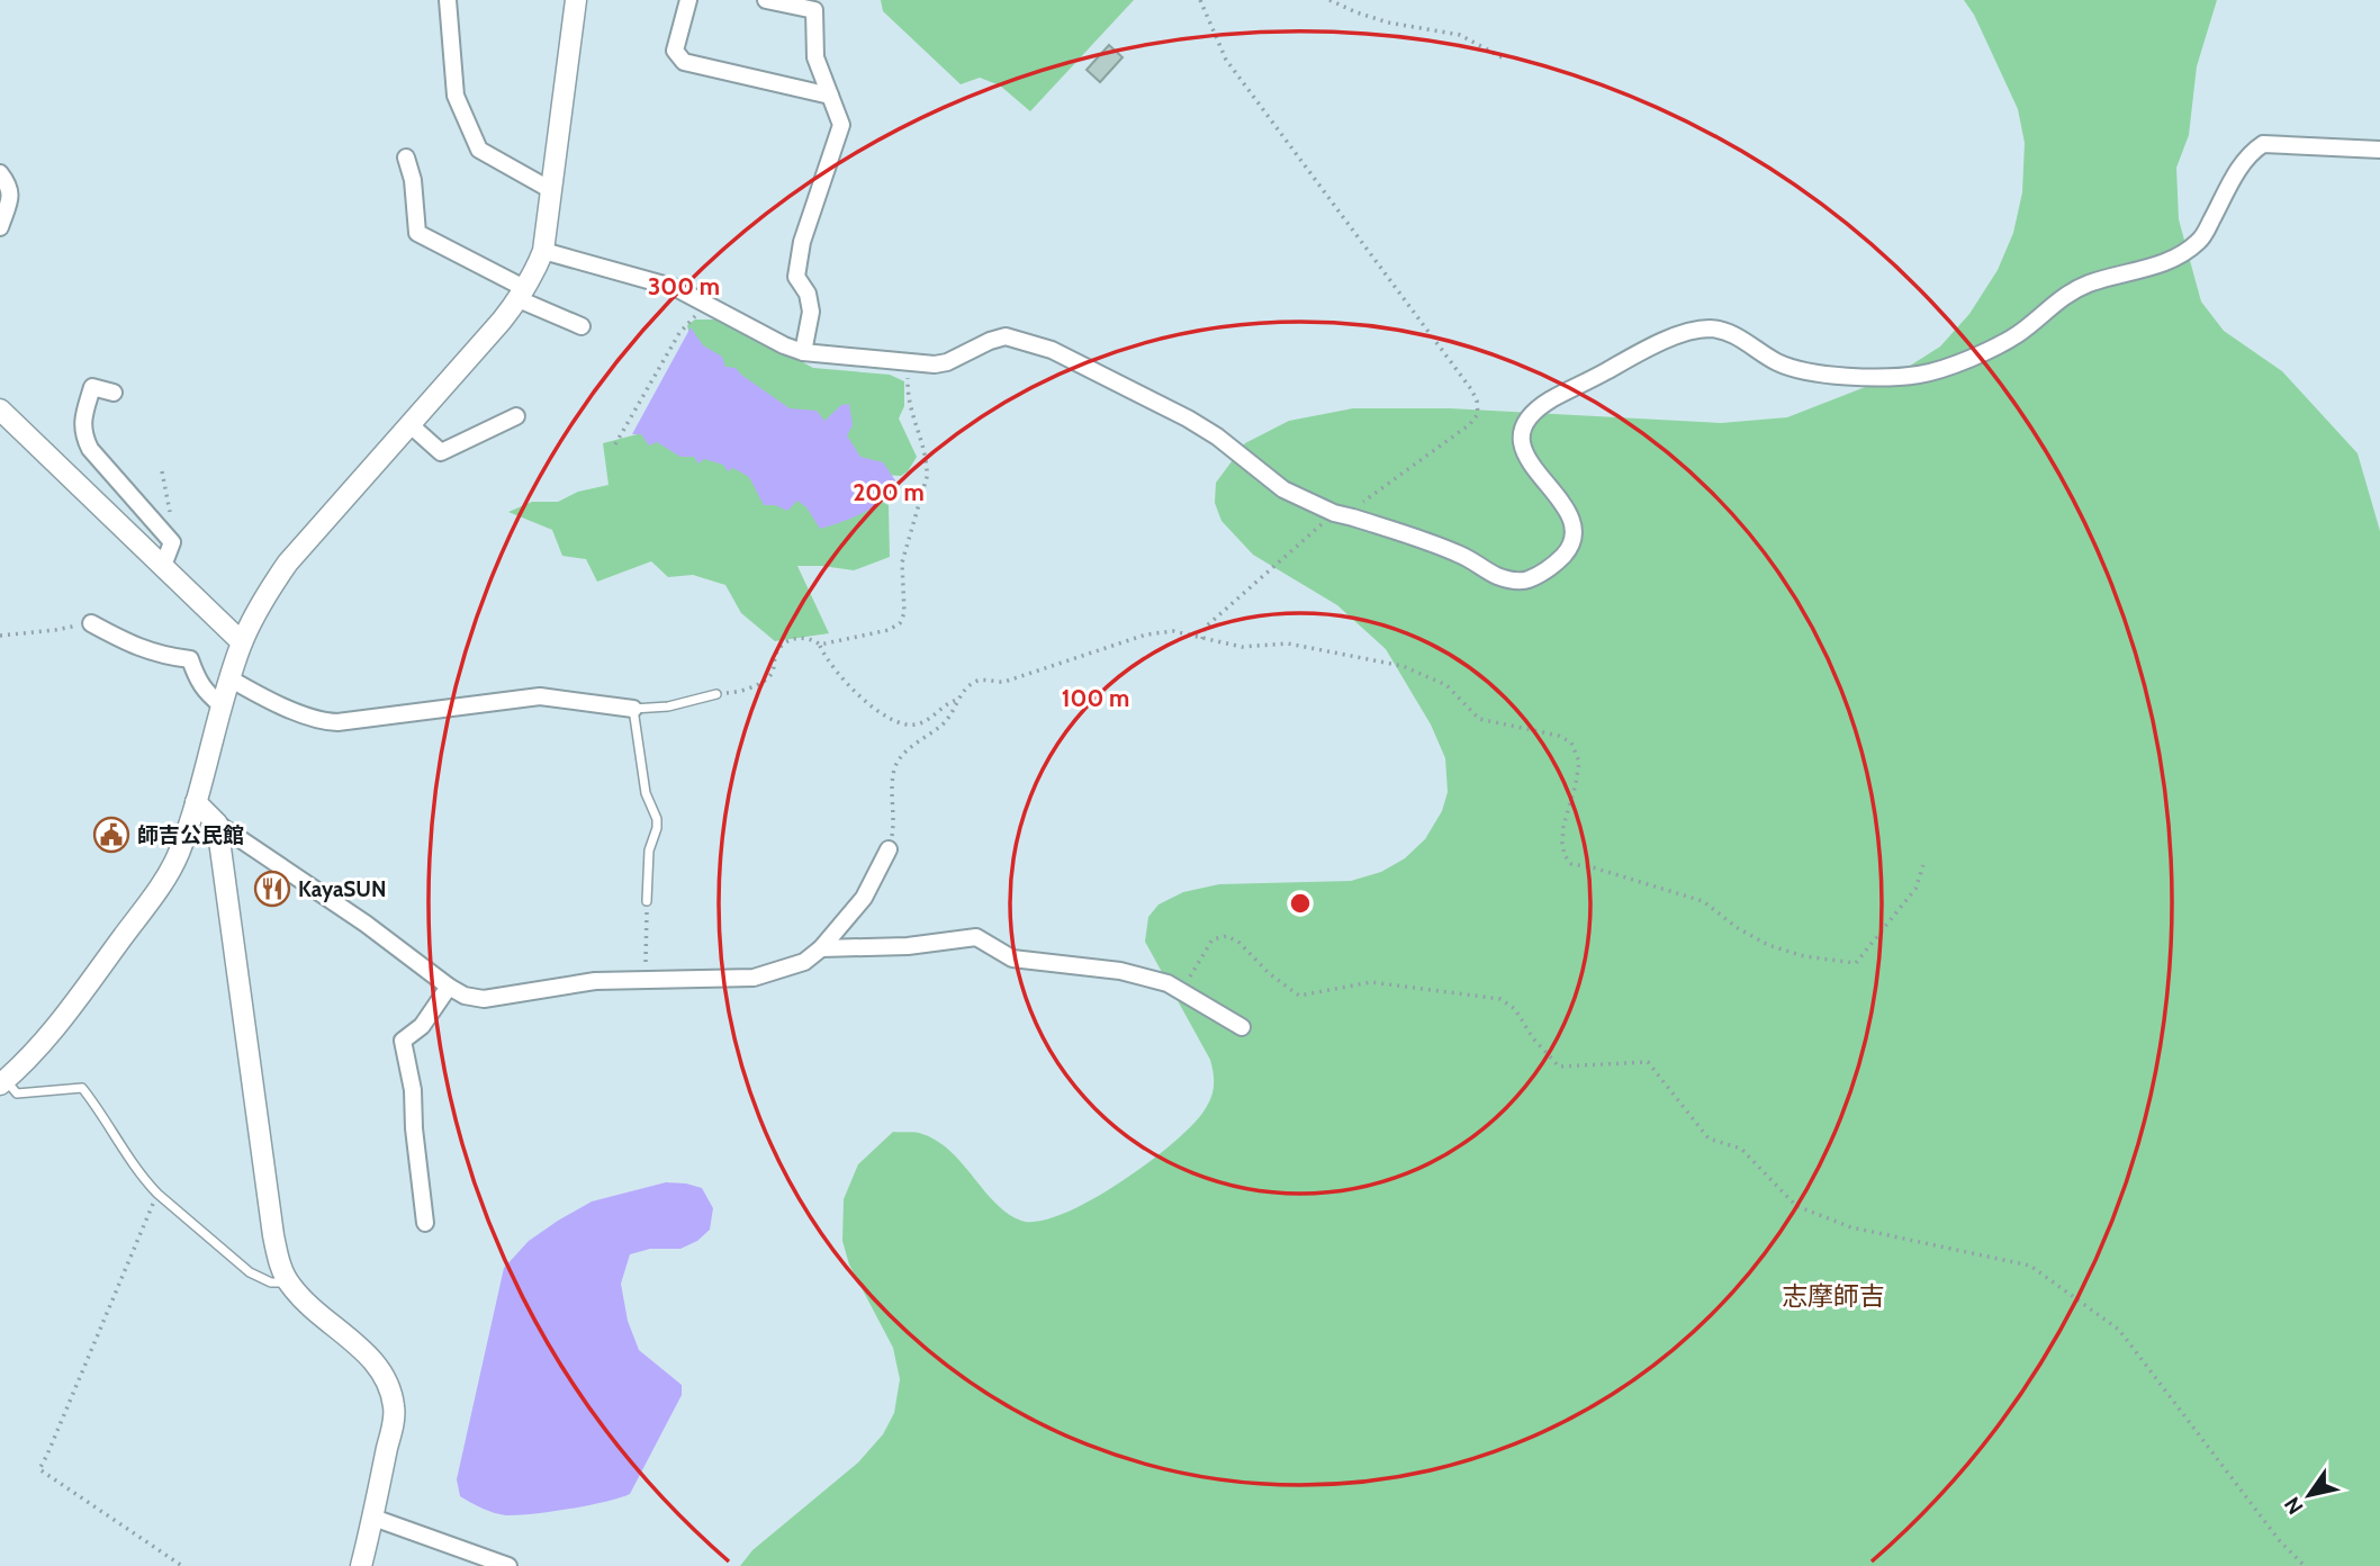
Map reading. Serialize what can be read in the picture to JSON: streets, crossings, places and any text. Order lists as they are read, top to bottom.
{
  "districts": ["志摩師吉"],
  "places": {
    "public building": ["師吉公民館"],
    "restaurant": ["KayaSUN"]
  },
  "north": "bottom left",
  "rings": ["300 m", "200 m", "100 m"]
}
